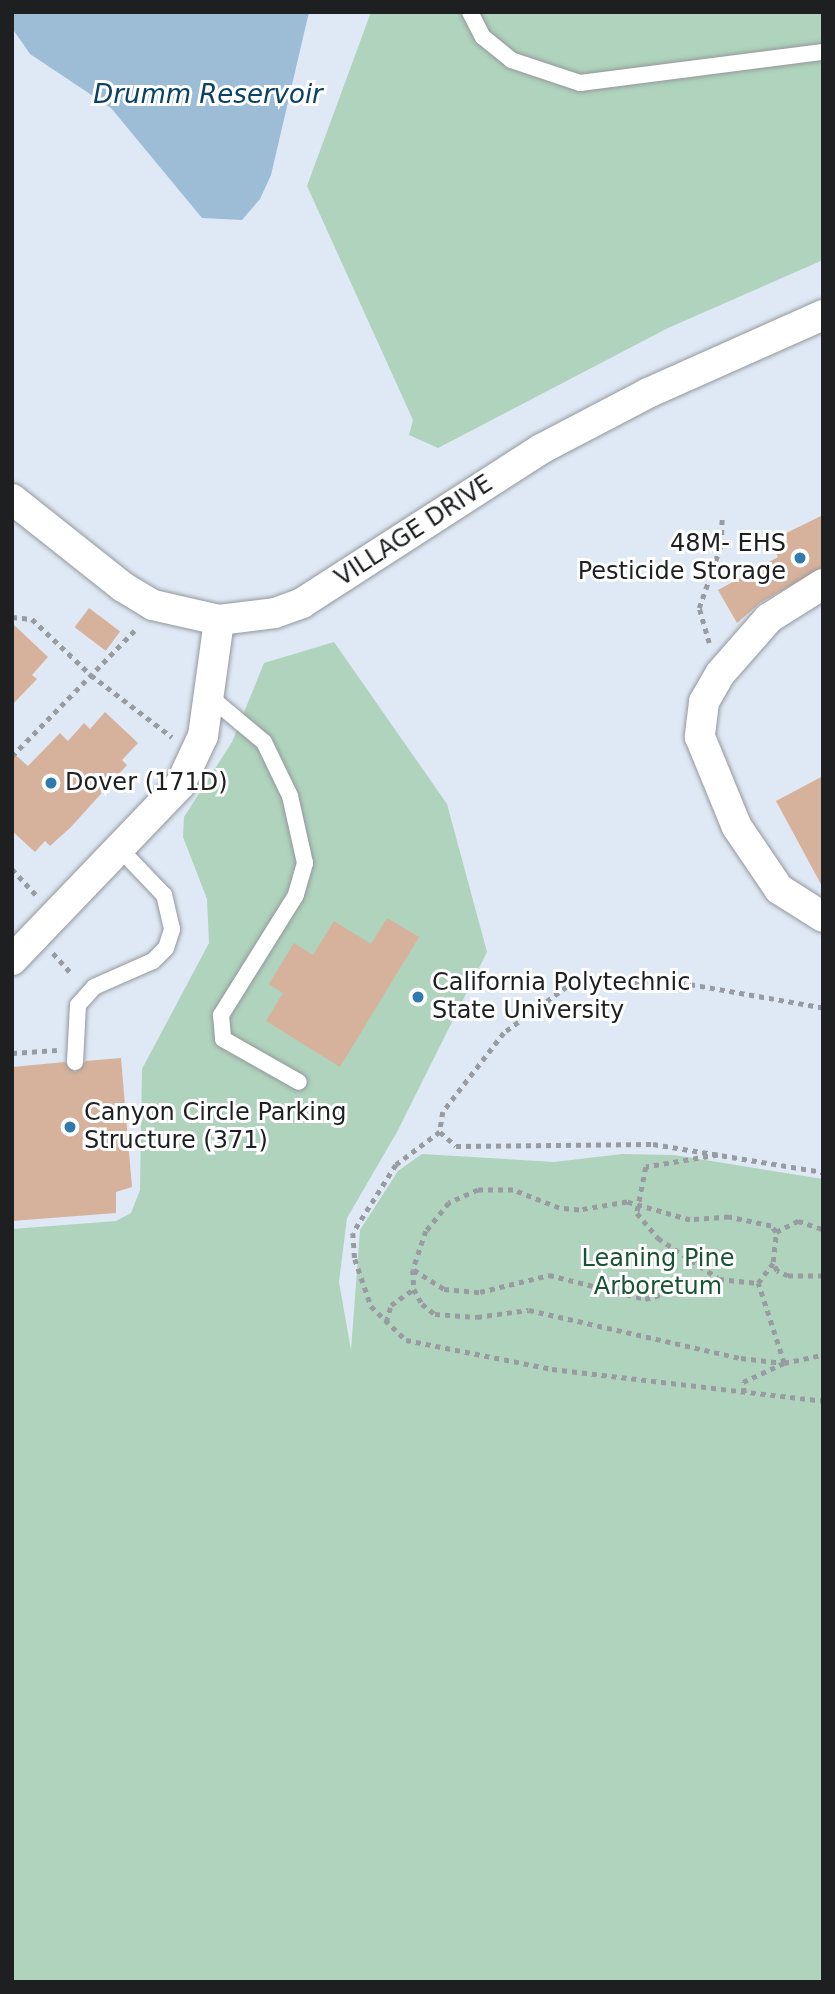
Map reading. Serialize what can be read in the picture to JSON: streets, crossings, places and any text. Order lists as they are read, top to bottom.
{
  "streets": {
    "street": ["VILLAGE DRIVE"]
  },
  "water": ["Drumm Reservoir"],
  "parks": ["Leaning Pine Arboretum"],
  "places": [
    "48M- EHS Pesticide Storage",
    "Dover (171D)",
    "California Polytechnic State University",
    "Canyon Circle Parking Structure (371)"
  ]
}
